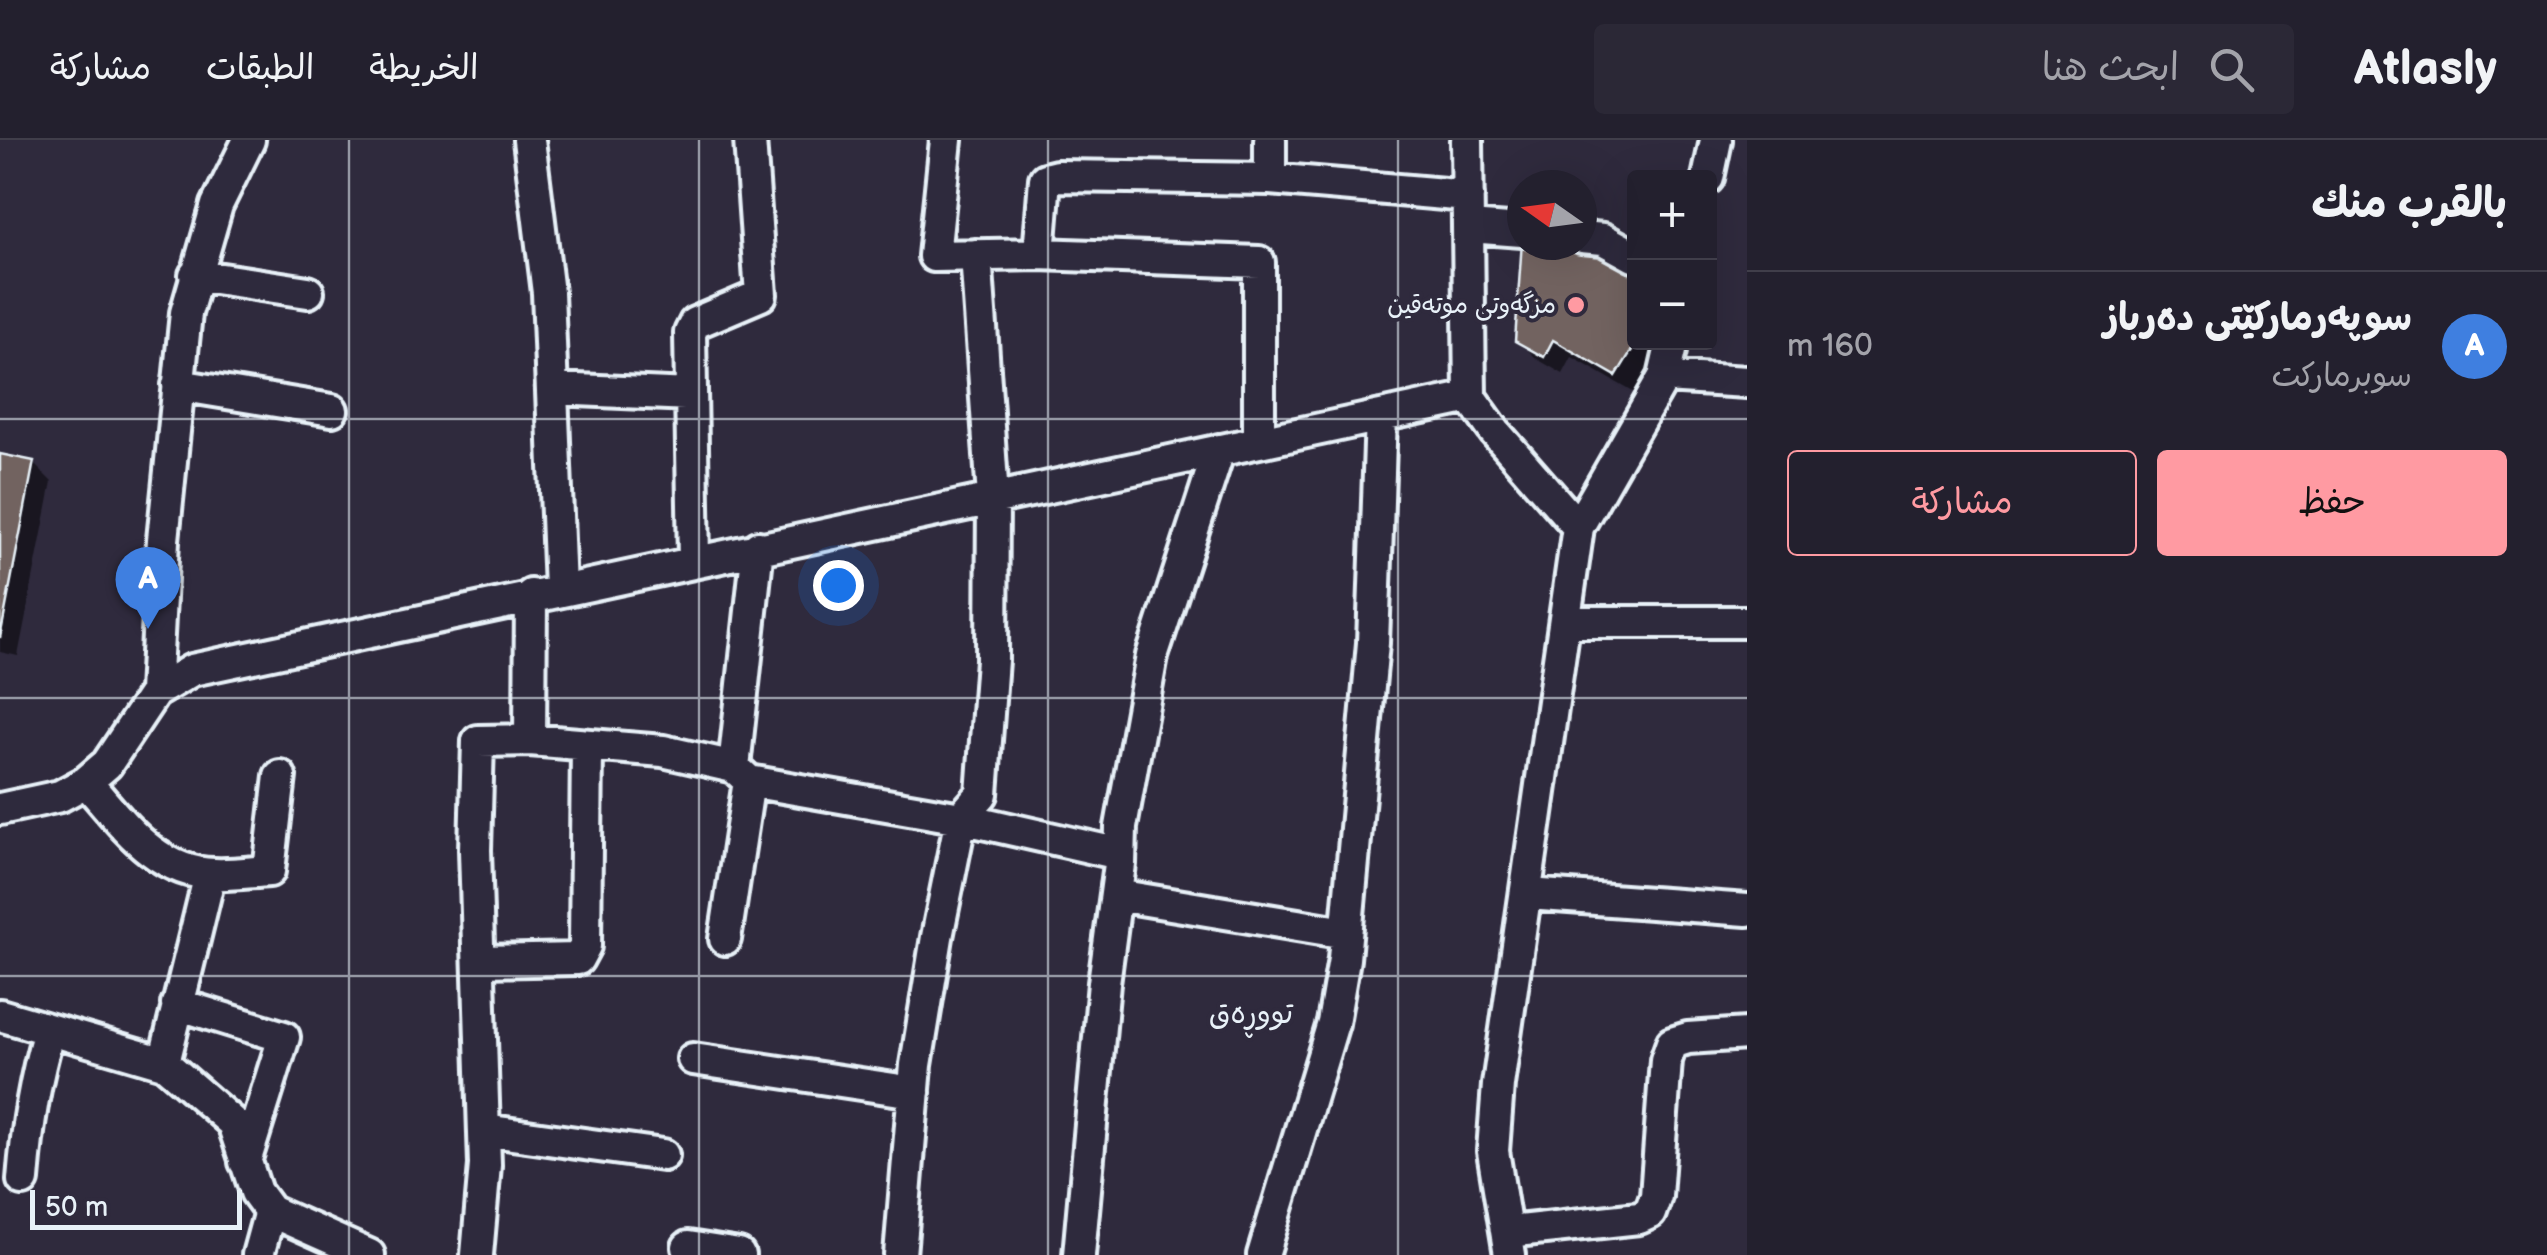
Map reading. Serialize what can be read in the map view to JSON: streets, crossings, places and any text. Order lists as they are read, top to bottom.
{
  "districts": ["تووڕەق"],
  "places": ["مزگەوتی موتەقین"],
  "scale_bar": "50 m",
  "north": "left",
  "page": {
    "header": "Atlasly",
    "search": "ابحث هنا",
    "nav": ["الخريطة", "الطبقات", "مشاركة"],
    "heading": "بالقرب منك",
    "map_buttons": ["+", "−"],
    "list": [
      {
        "mark": "A",
        "name": "سوپەرمارکێتی دەرباز",
        "note": "سوبرماركت",
        "value": "160 m"
      }
    ],
    "buttons": ["حفظ", "مشاركة"],
    "pins": "A",
    "scale": "50 m"
  }
}
